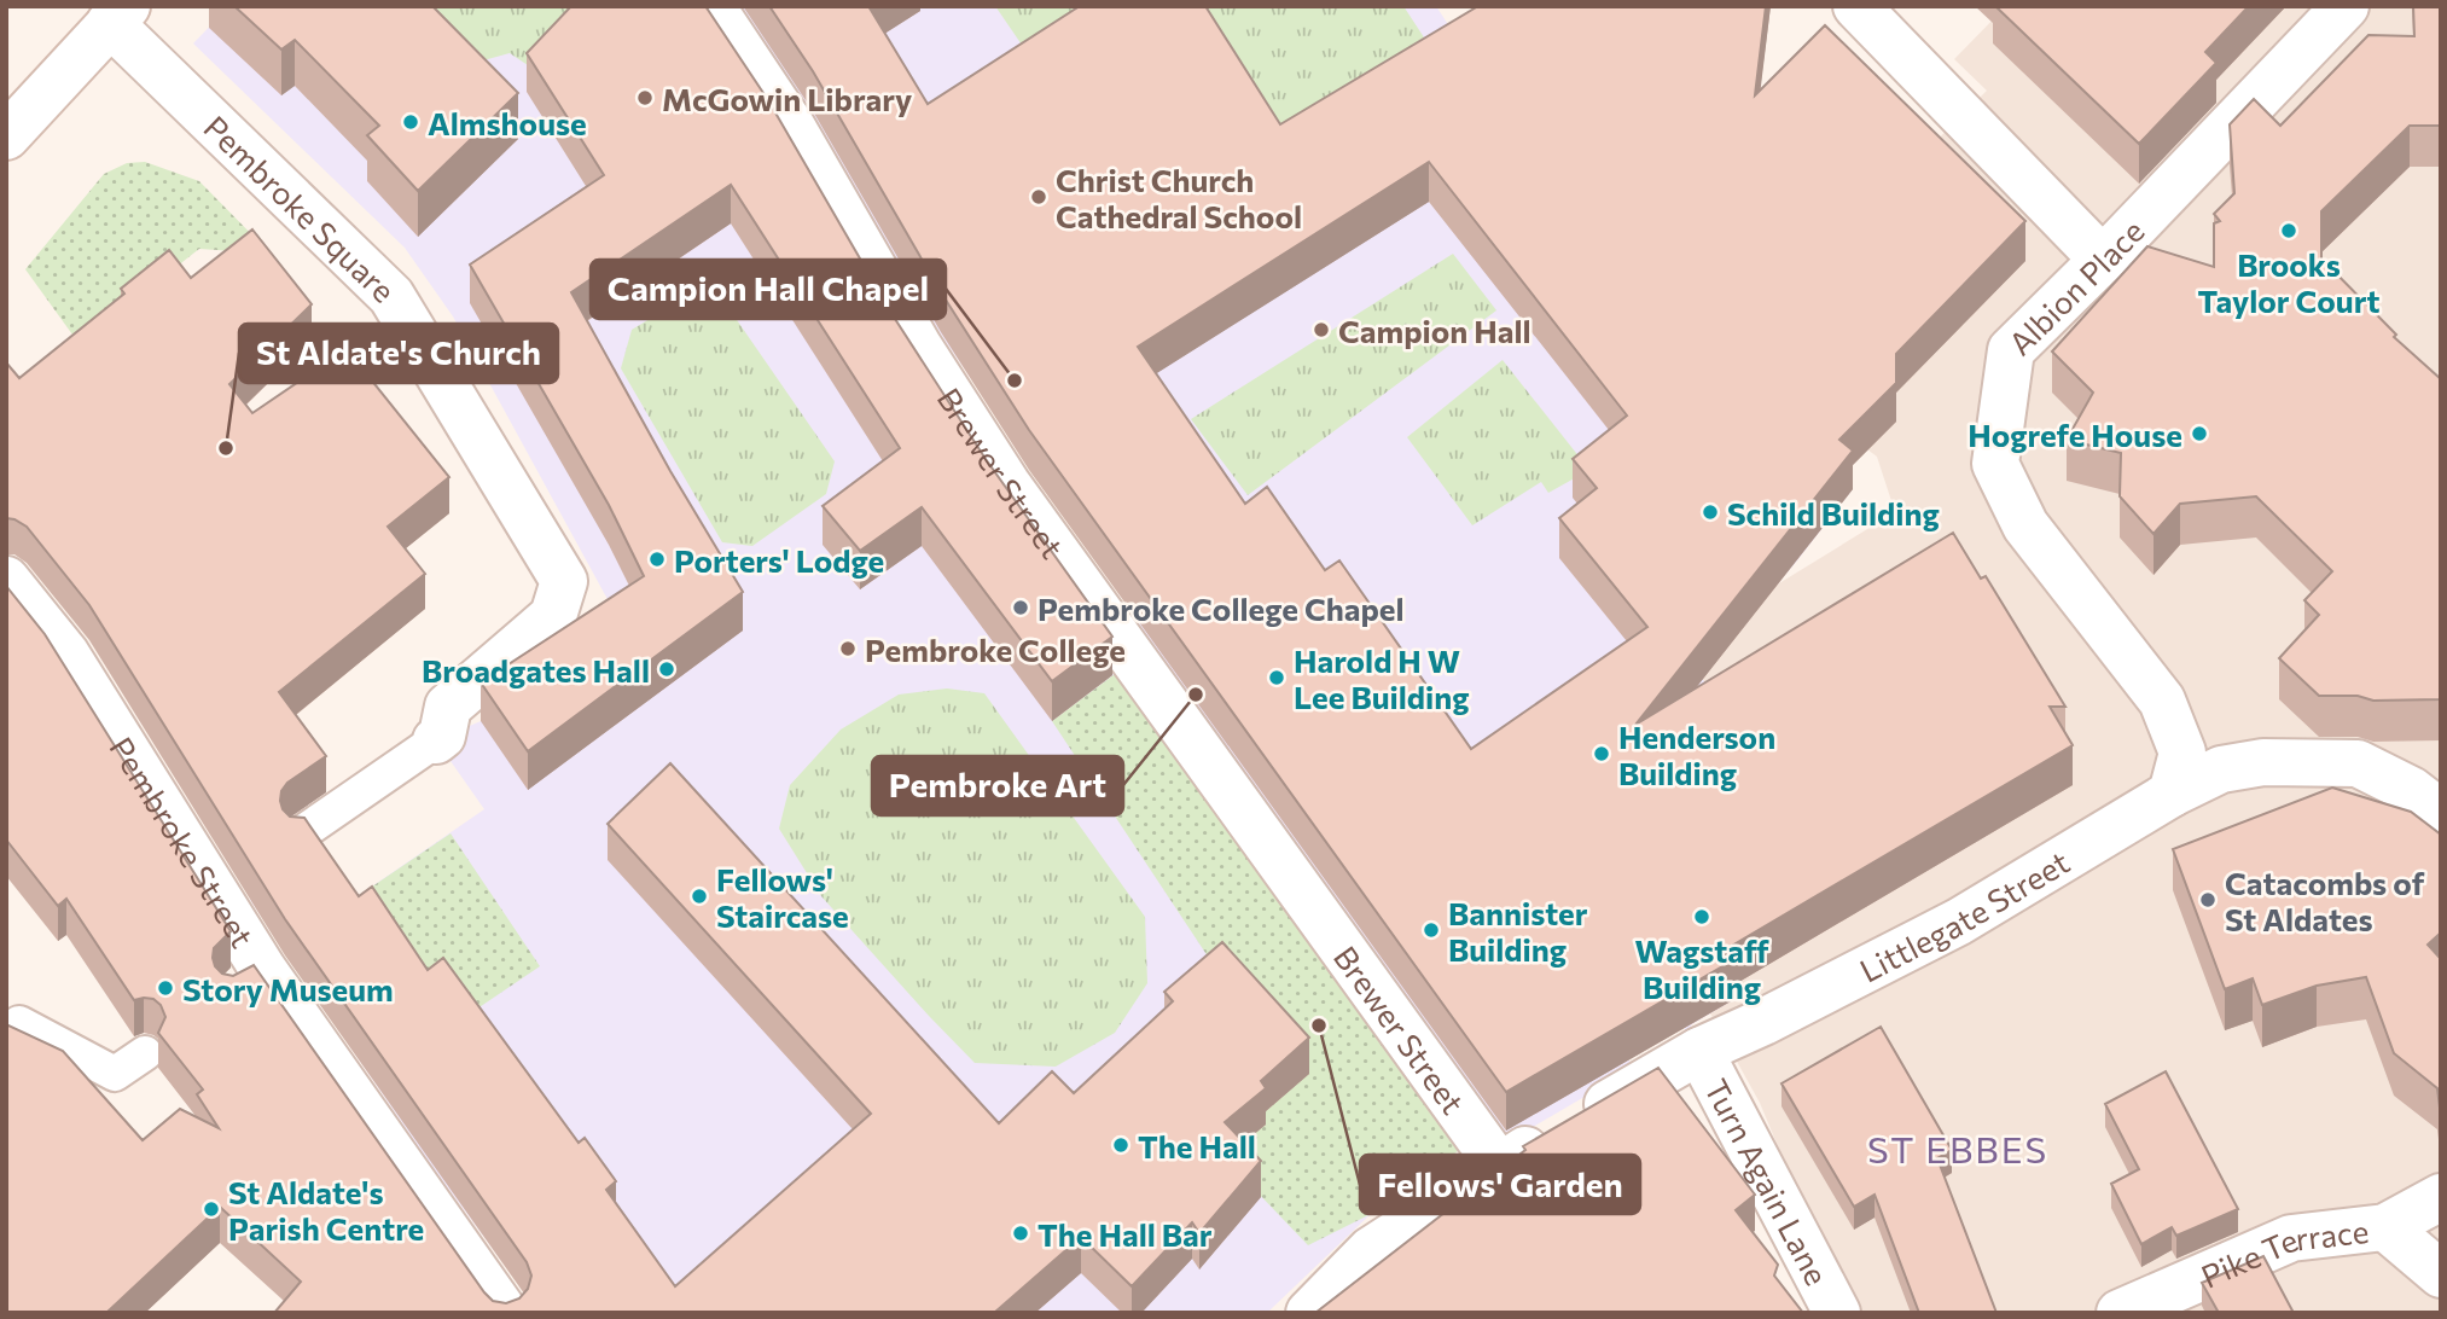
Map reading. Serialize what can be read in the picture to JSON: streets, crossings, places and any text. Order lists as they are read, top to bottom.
{
  "streets": {
    "street": [
      "Pembroke Square",
      "Albion Place",
      "Brewer Street",
      "Pembroke Street",
      "Littlegate Street",
      "Turn Again Lane",
      "Pike Terrace"
    ]
  },
  "crossings": [
    ["Albion Place", "Littlegate Street"],
    ["Brewer Street", "Littlegate Street"],
    ["Littlegate Street", "Turn Again Lane"]
  ],
  "districts": ["ST EBBES"],
  "places": [
    "McGowin Library",
    "Almshouse",
    "Christ Church Cathedral School",
    "Brooks Taylor Court",
    "Campion Hall",
    "Campion Hall Chapel",
    "Hogrefe House",
    "St Aldate's Church",
    "Schild Building",
    "Porters' Lodge",
    "Pembroke College Chapel",
    "Pembroke College",
    "Broadgates Hall",
    "Harold H W Lee Building",
    "Pembroke Art",
    "Henderson Building",
    "Fellows' Staircase",
    "Catacombs of St Aldates",
    "Wagstaff Building",
    "Bannister Building",
    "Story Museum",
    "Fellows' Garden",
    "The Hall",
    "St Aldate's Parish Centre",
    "The Hall Bar"
  ]
}
